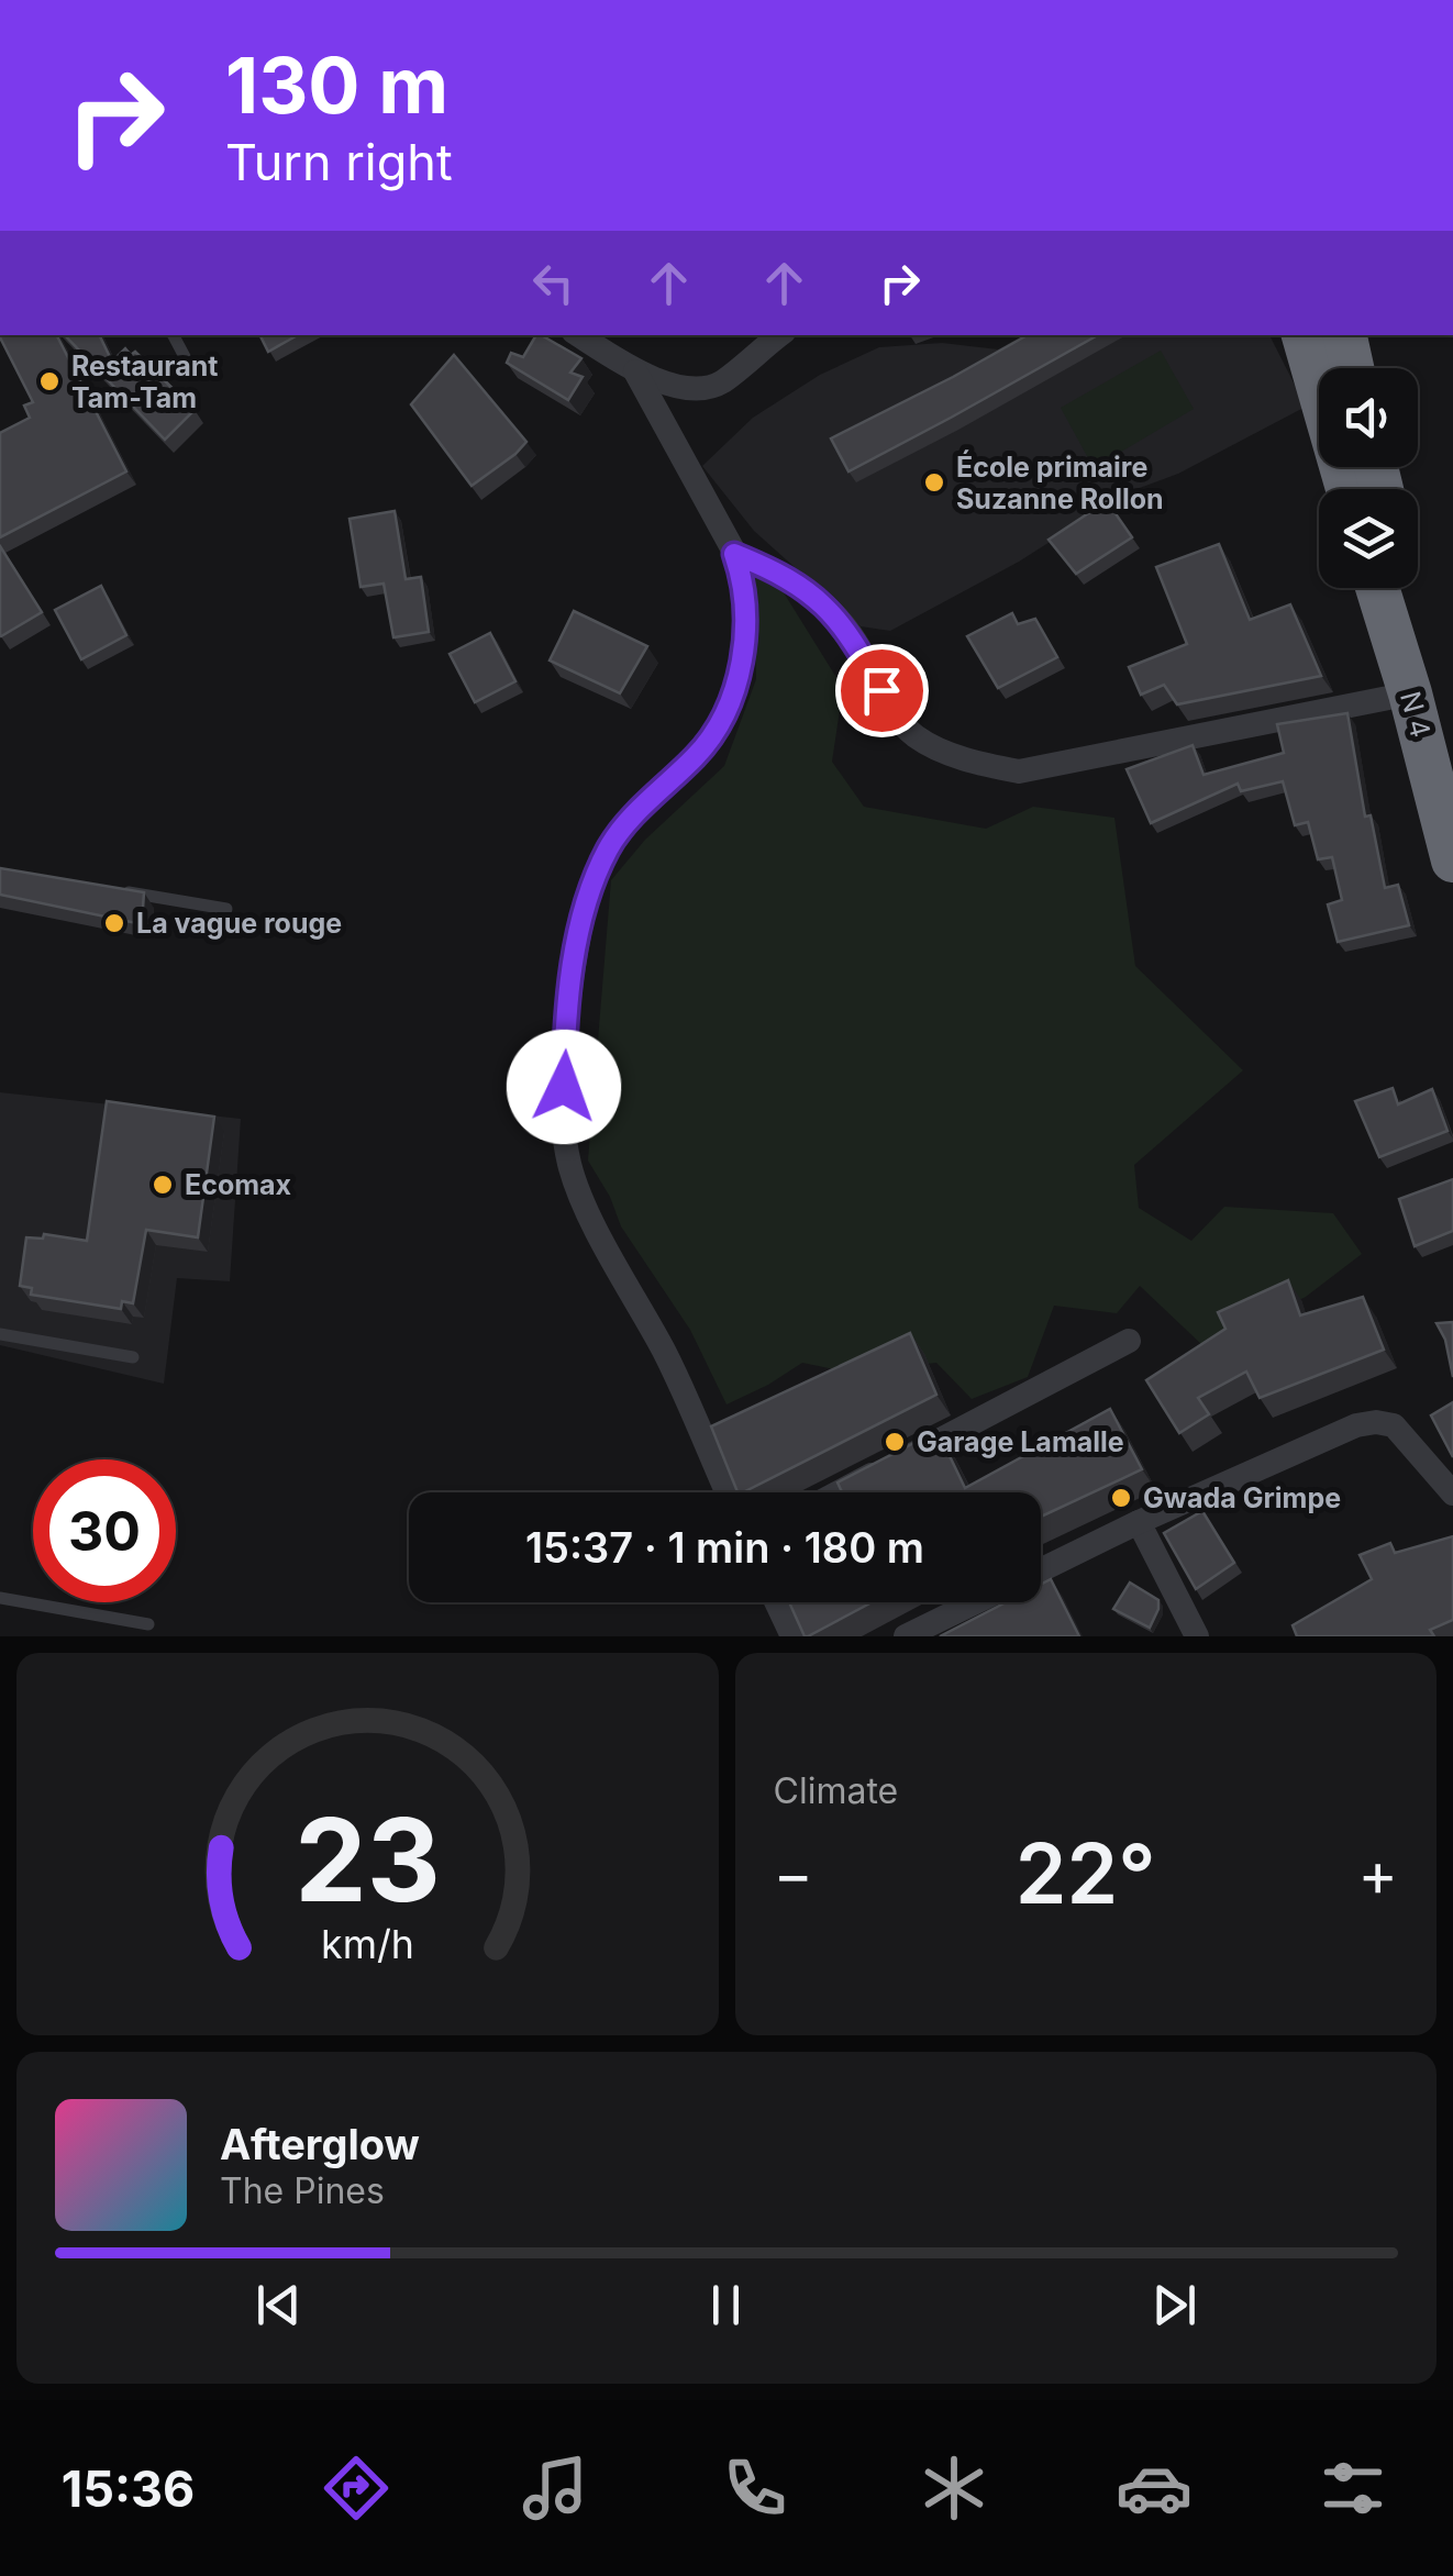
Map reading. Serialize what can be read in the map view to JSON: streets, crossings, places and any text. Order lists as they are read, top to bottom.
{
  "streets": {
    "highway": ["N 4"]
  },
  "places": [
    "Restaurant Tam-Tam",
    "École primaire Suzanne Rollon",
    "La vague rouge",
    "Ecomax",
    "Garage Lamalle",
    "Gwada Grimpe"
  ],
  "page": {
    "turn": ["130 m", "Turn right"],
    "limit": "30",
    "trip": "15:37 · 1 min · 180 m",
    "tile": "Climate",
    "heat": ["−", "22°", "+"],
    "song": ["Afterglow", "The Pines"],
    "tabs": "15:36",
    "gauge": ["23", "km/h"]
  }
}
